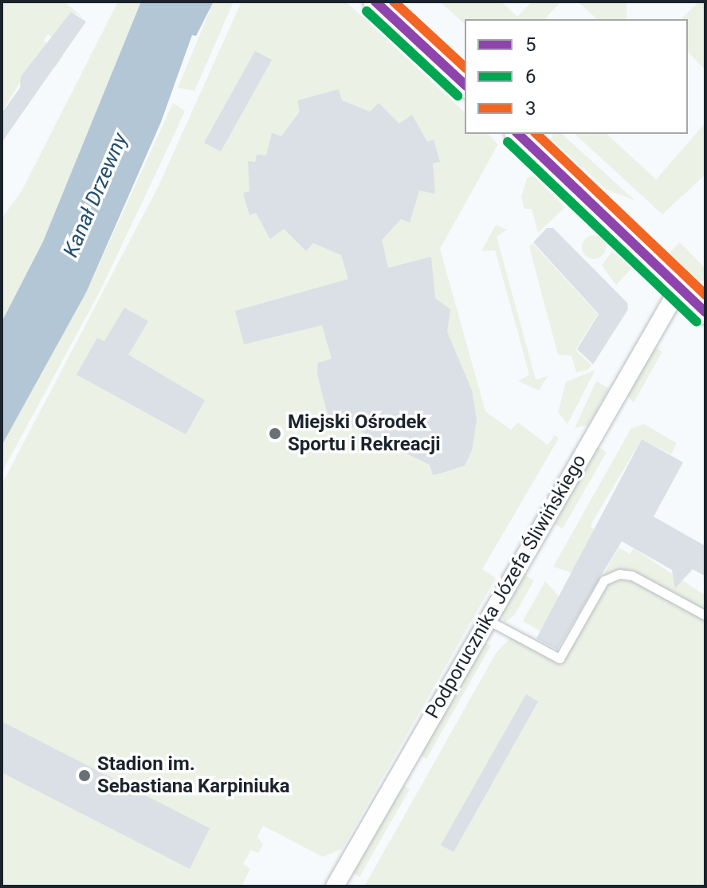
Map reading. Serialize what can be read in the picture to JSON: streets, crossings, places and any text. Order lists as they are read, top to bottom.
{
  "streets": {
    "street": ["Podporucznika Józefa Śliwińskiego"]
  },
  "water": ["Kanał Drzewny"],
  "places": ["Miejski Ośrodek Sportu i Rekreacji", "Stadion im. Sebastiana Karpiniuka"],
  "lines": ["transit line 5", "transit line 3", "transit line 6"],
  "legend": ["5", "6", "3"]
}
